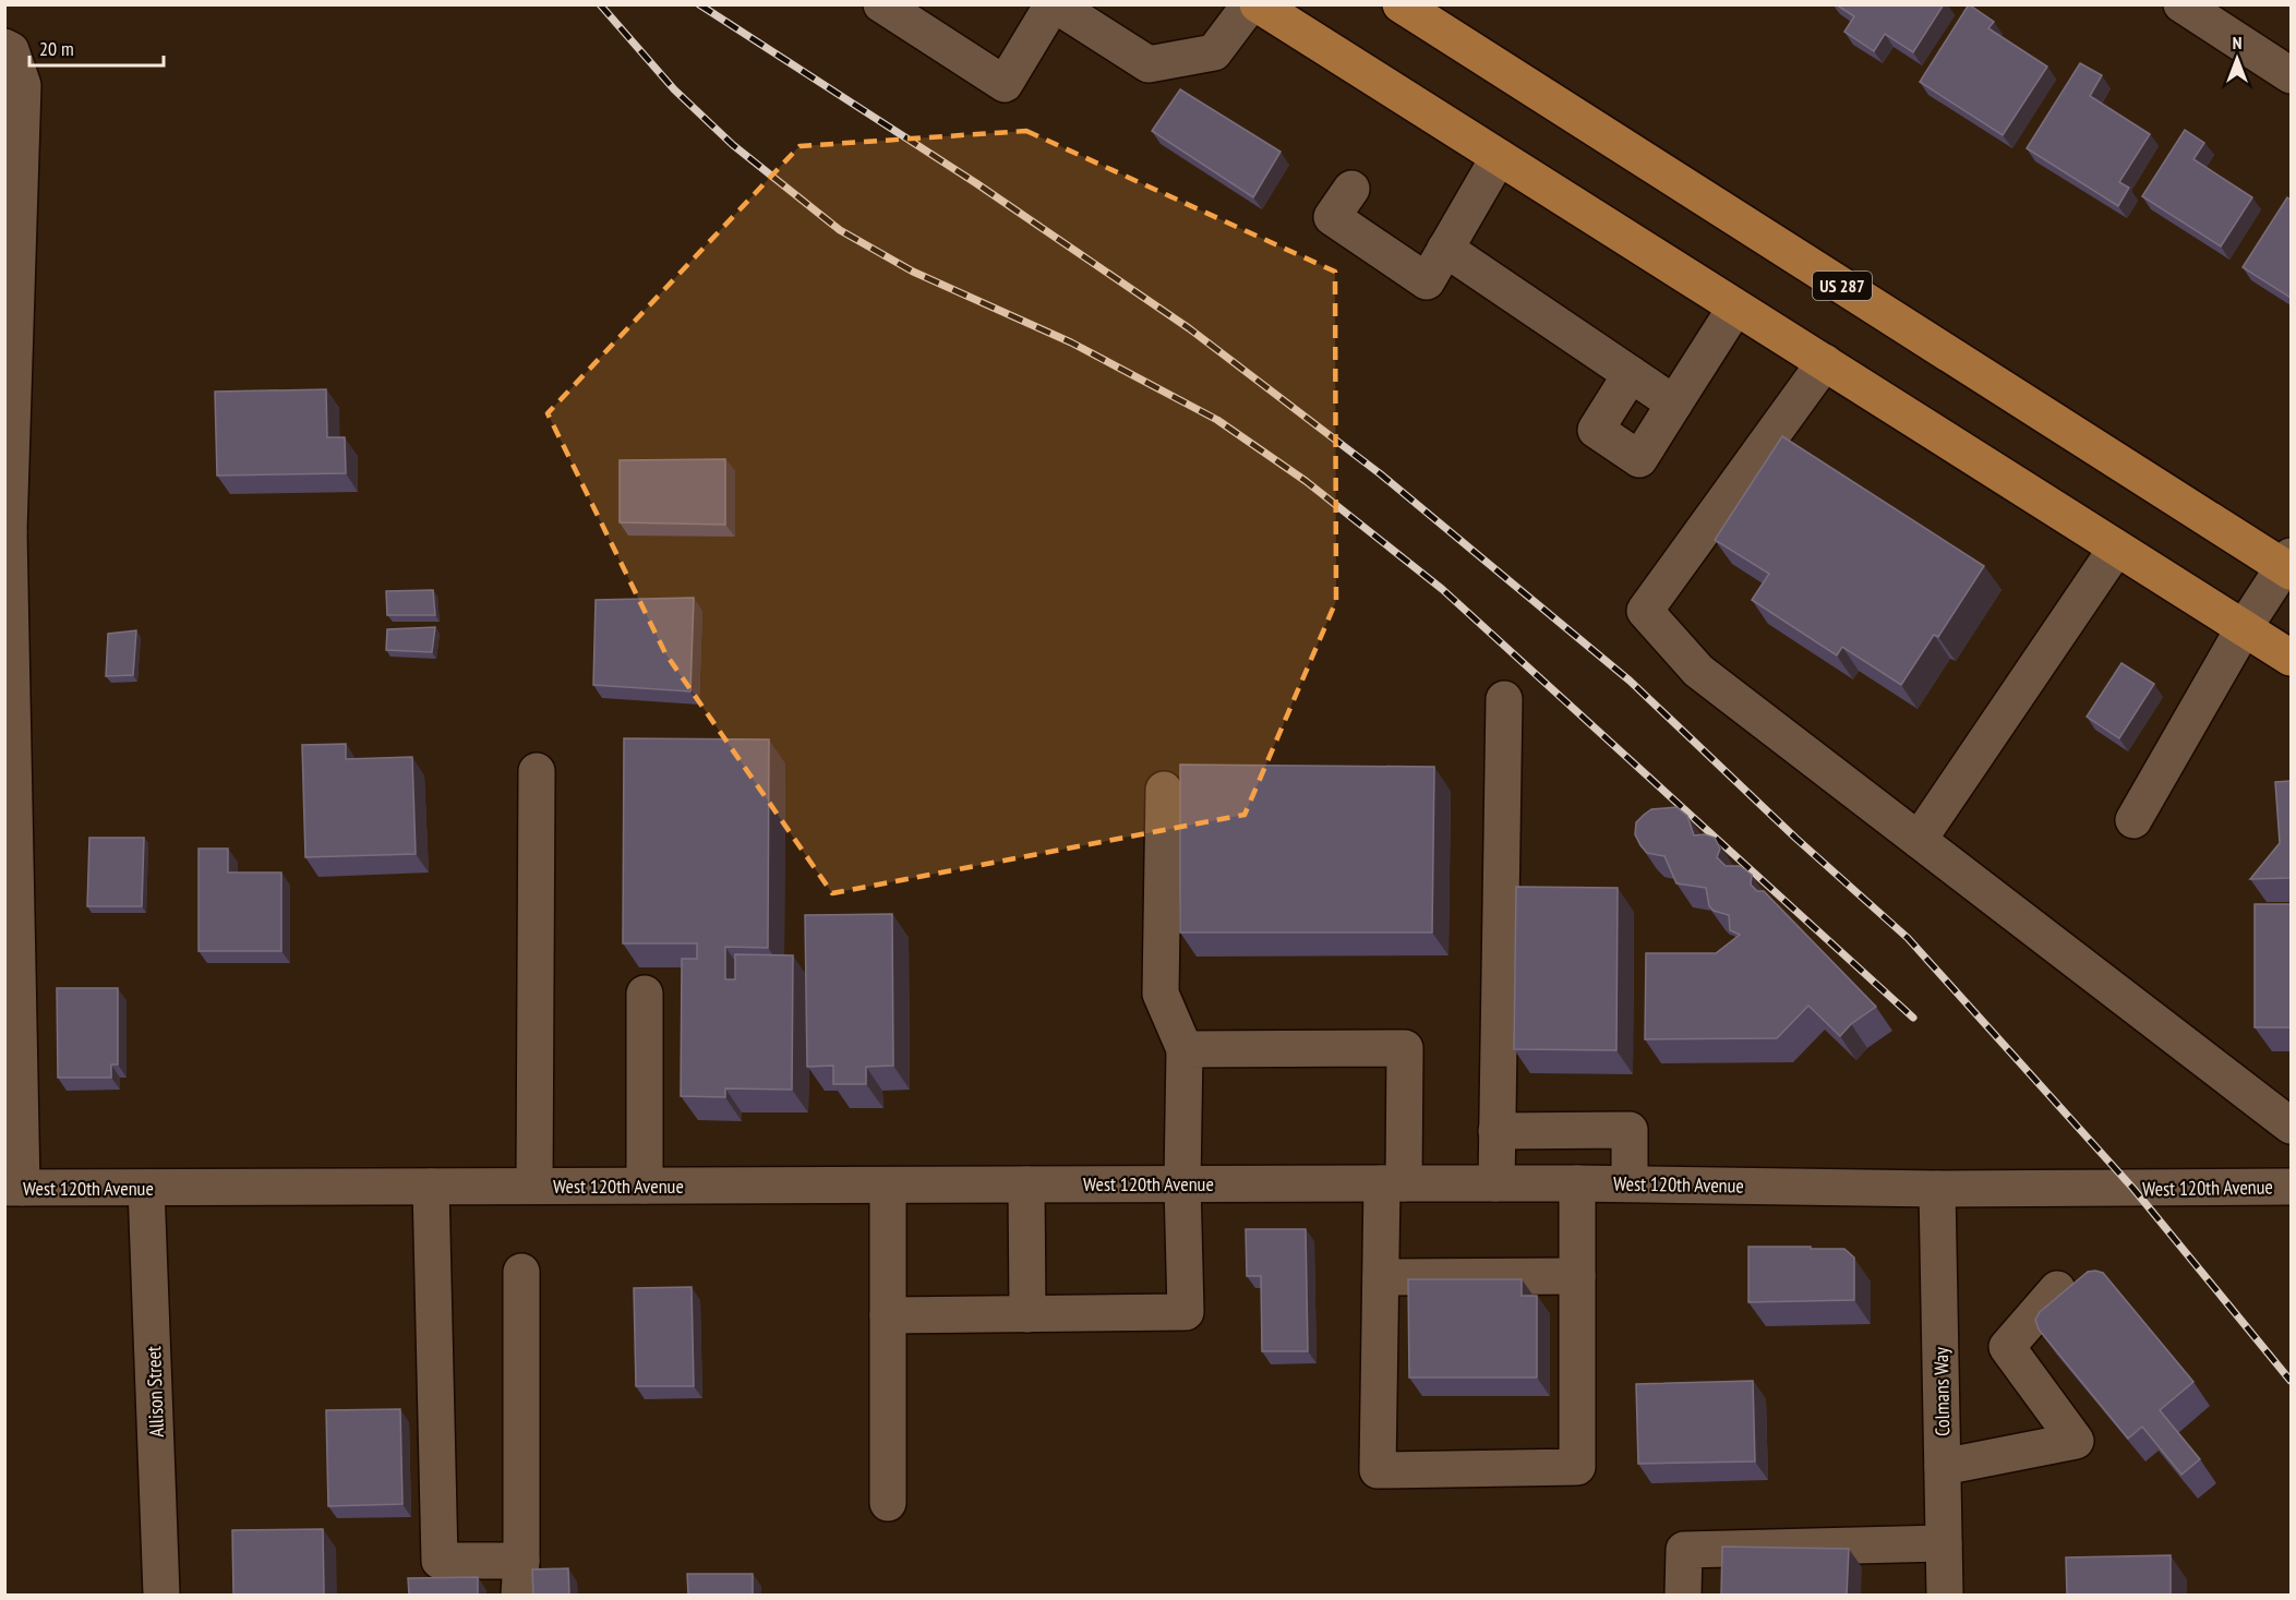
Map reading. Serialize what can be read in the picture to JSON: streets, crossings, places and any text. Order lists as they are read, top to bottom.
{
  "streets": {
    "main road": ["US 287"],
    "street": ["West 120th Avenue", "Allison Street", "Colmans Way"]
  },
  "crossings": [
    ["West 120th Avenue", "Allison Street"],
    ["West 120th Avenue", "Colmans Way"]
  ],
  "scale_bar": "20 m",
  "north": "top"
}
